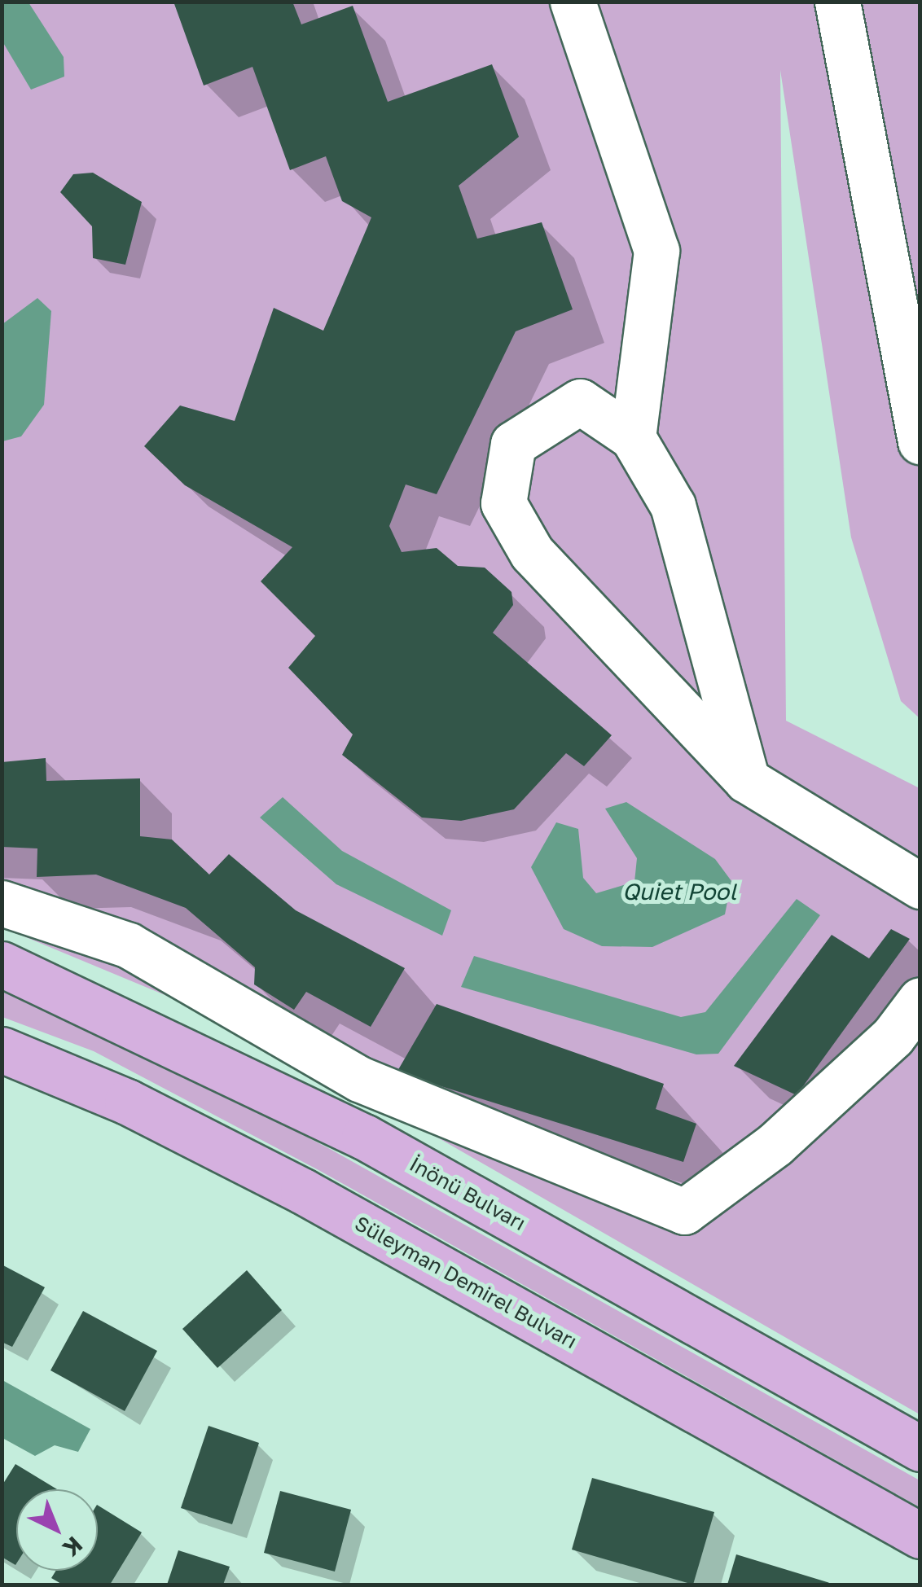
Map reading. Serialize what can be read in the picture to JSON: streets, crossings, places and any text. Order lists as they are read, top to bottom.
{
  "streets": {
    "main road": ["İnönü Bulvarı", "Süleyman Demirel Bulvarı"]
  },
  "water": ["Quiet Pool"],
  "north": "bottom right"
}
